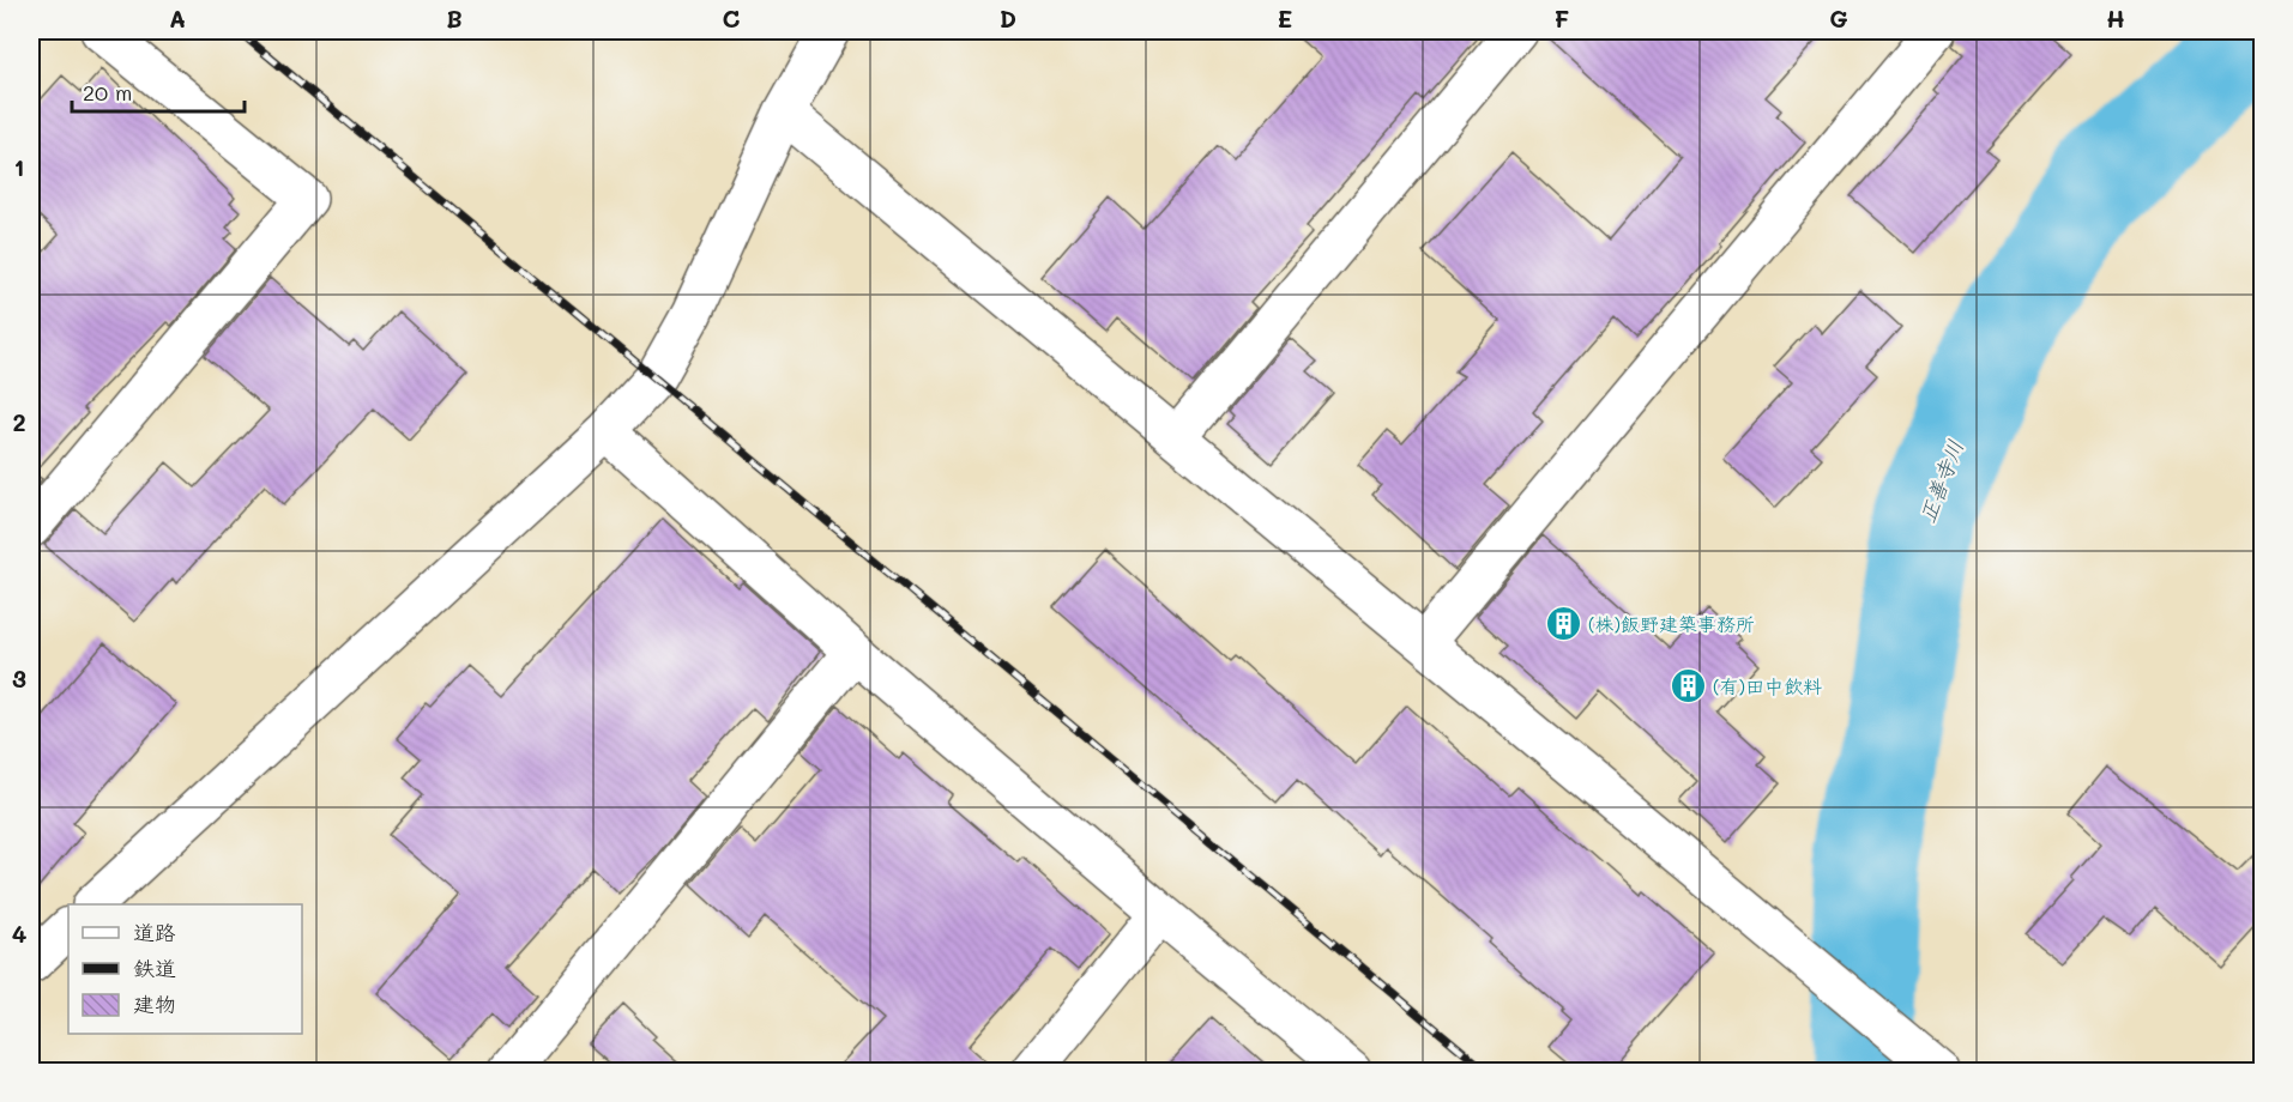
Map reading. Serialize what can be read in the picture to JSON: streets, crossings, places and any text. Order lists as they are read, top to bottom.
{
  "water": ["正善寺川"],
  "places": {
    "building": ["(株)飯野建築事務所", "(有)田中飲料"]
  },
  "legend": ["道路", "鉄道", "建物"],
  "scale_bar": "20 m",
  "grid": {
    "columns": [
      "A",
      "B",
      "C",
      "D",
      "E",
      "F",
      "G",
      "H"
    ],
    "rows": [
      "1",
      "2",
      "3",
      "4"
    ]
  }
}
